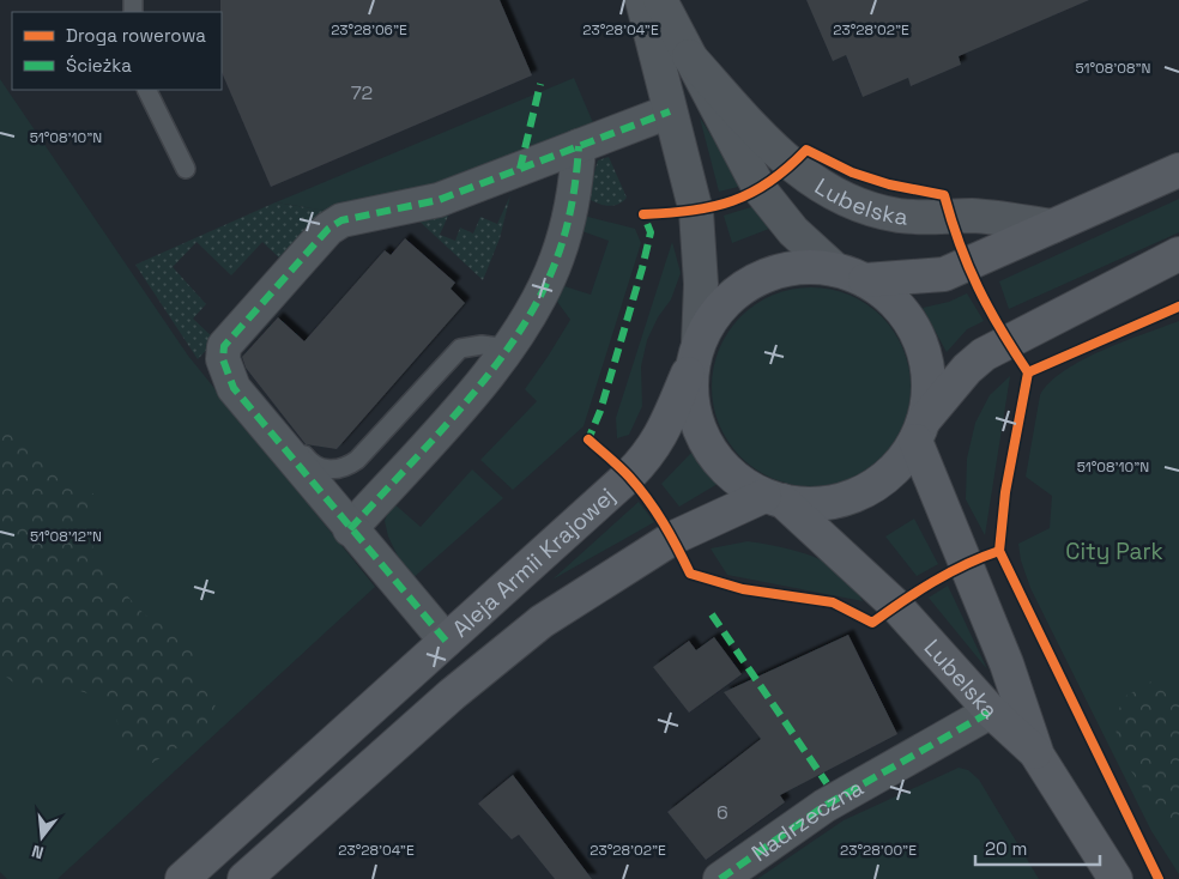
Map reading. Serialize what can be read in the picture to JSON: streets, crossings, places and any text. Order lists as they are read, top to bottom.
{
  "streets": {
    "main road": ["Lubelska", "Aleja Armii Krajowej"],
    "street": ["Nadrzeczna"]
  },
  "crossings": [
    ["Lubelska", "Aleja Armii Krajowej"],
    ["Lubelska", "Nadrzeczna"]
  ],
  "parks": ["City Park"],
  "house_numbers": ["72", "6"],
  "legend": ["Droga rowerowa", "Ścieżka"],
  "scale_bar": "20 m",
  "north": "bottom",
  "coordinates": [
    "23°28'06\"E",
    "23°28'04\"E",
    "23°28'02\"E",
    "51°08'08\"N",
    "51°08'10\"N",
    "51°08'12\"N",
    "23°28'00\"E"
  ]
}
